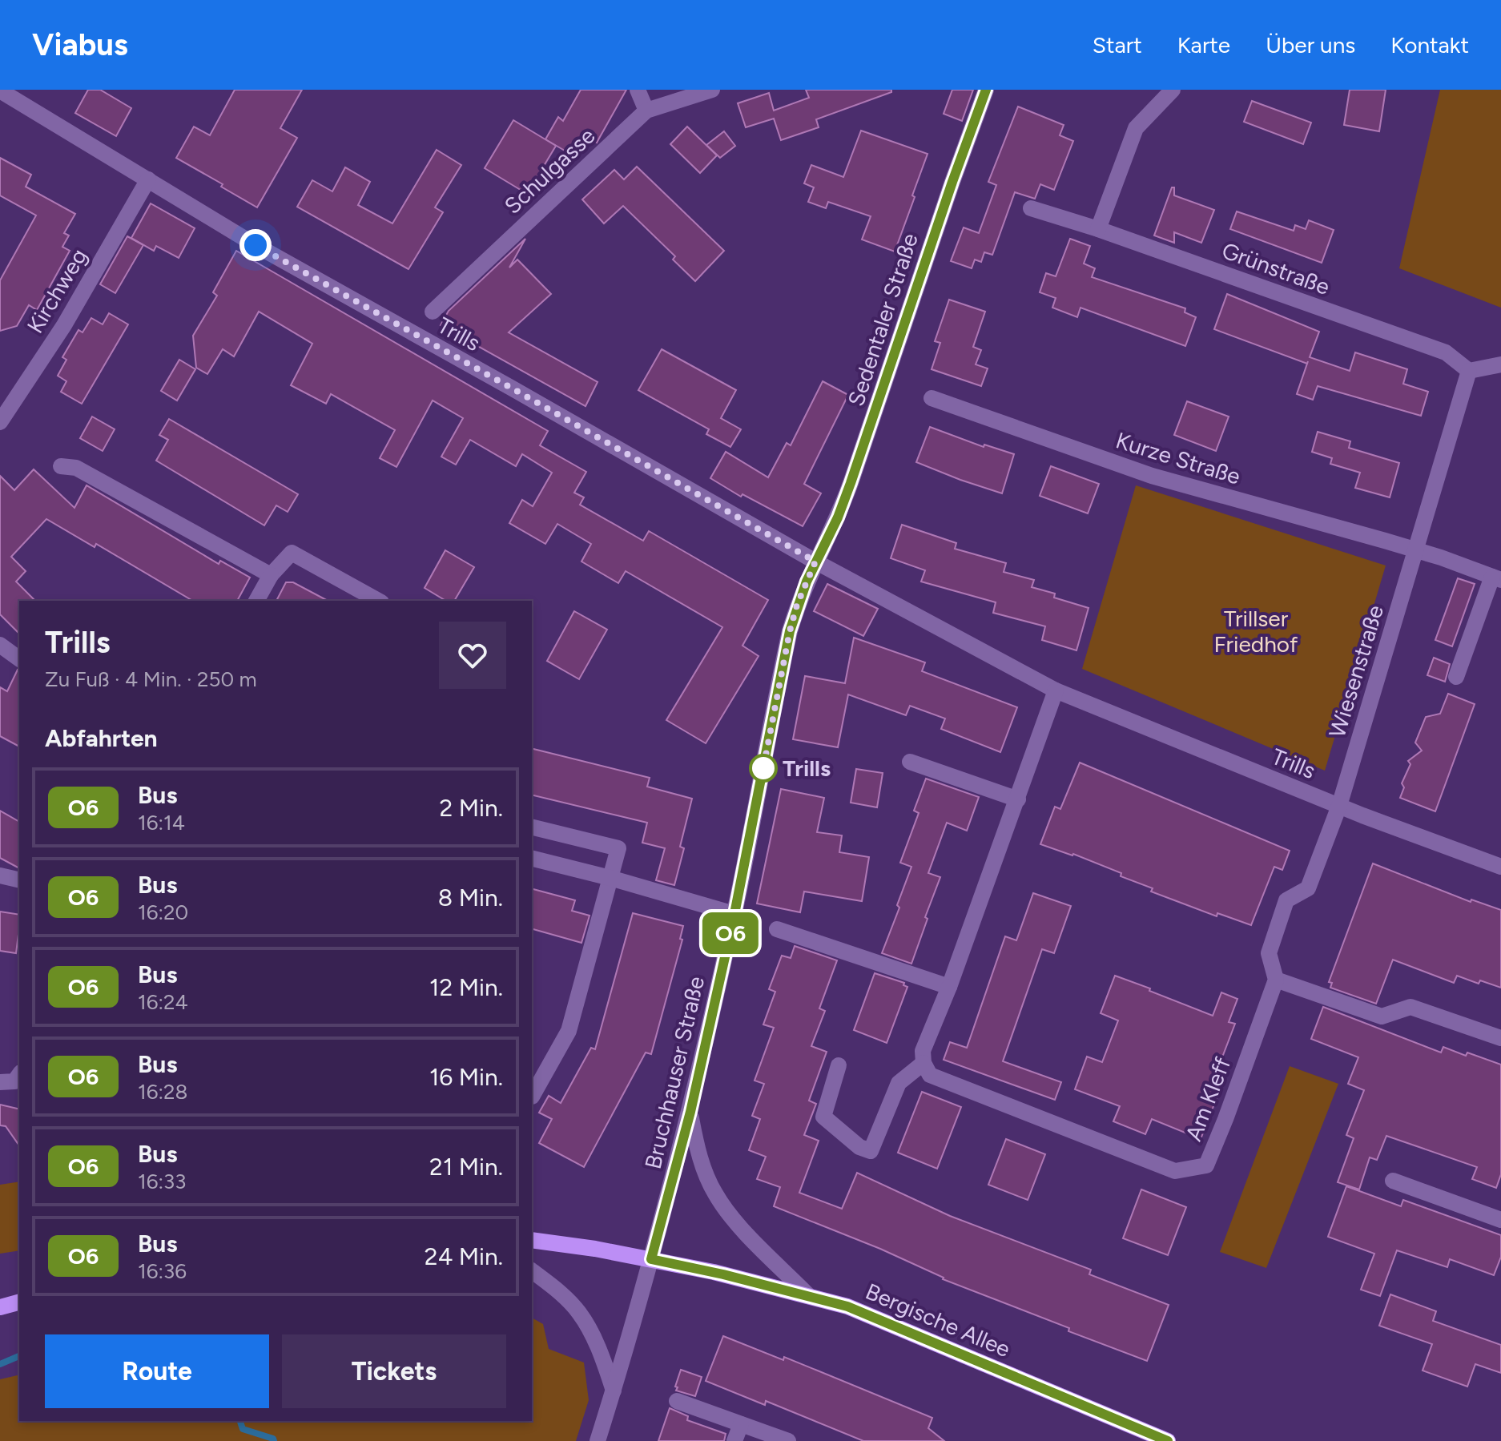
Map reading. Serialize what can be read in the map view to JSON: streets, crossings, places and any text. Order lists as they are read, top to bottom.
{
  "streets": {
    "main road": ["Bergische Allee"],
    "street": [
      "Schulgasse",
      "Grünstraße",
      "Kirchweg",
      "Sedentaler Straße",
      "Trills",
      "Kurze Straße",
      "Wiesenstraße",
      "Bruchhauser Straße",
      "Am Kleff"
    ]
  },
  "crossings": [
    ["Grünstraße", "Wiesenstraße"],
    ["Kirchweg", "Trills"],
    ["Sedentaler Straße", "Trills"],
    ["Sedentaler Straße", "Bruchhauser Straße"],
    ["Trills", "Wiesenstraße"],
    ["Trills", "Bruchhauser Straße"],
    ["Kurze Straße", "Wiesenstraße"],
    ["Bruchhauser Straße", "Bergische Allee"]
  ],
  "parks": ["Trillser Friedhof"],
  "places": ["Trills"],
  "lines": ["bus line O6"],
  "page": {
    "header": "Viabus",
    "nav": [
      "Start",
      "Karte",
      "Über uns",
      "Kontakt"
    ],
    "on_map": "O6",
    "heading": [
      ["Trills", "Zu Fuß · 4 Min. · 250 m"],
      "Abfahrten"
    ],
    "list": [
      {
        "mark": "O6",
        "name": "Bus",
        "note": "16:14",
        "value": "2 Min."
      },
      {
        "mark": "O6",
        "name": "Bus",
        "note": "16:20",
        "value": "8 Min."
      },
      {
        "mark": "O6",
        "name": "Bus",
        "note": "16:24",
        "value": "12 Min."
      },
      {
        "mark": "O6",
        "name": "Bus",
        "note": "16:28",
        "value": "16 Min."
      },
      {
        "mark": "O6",
        "name": "Bus",
        "note": "16:33",
        "value": "21 Min."
      },
      {
        "mark": "O6",
        "name": "Bus",
        "note": "16:36",
        "value": "24 Min."
      }
    ],
    "buttons": ["Route", "Tickets"]
  }
}
